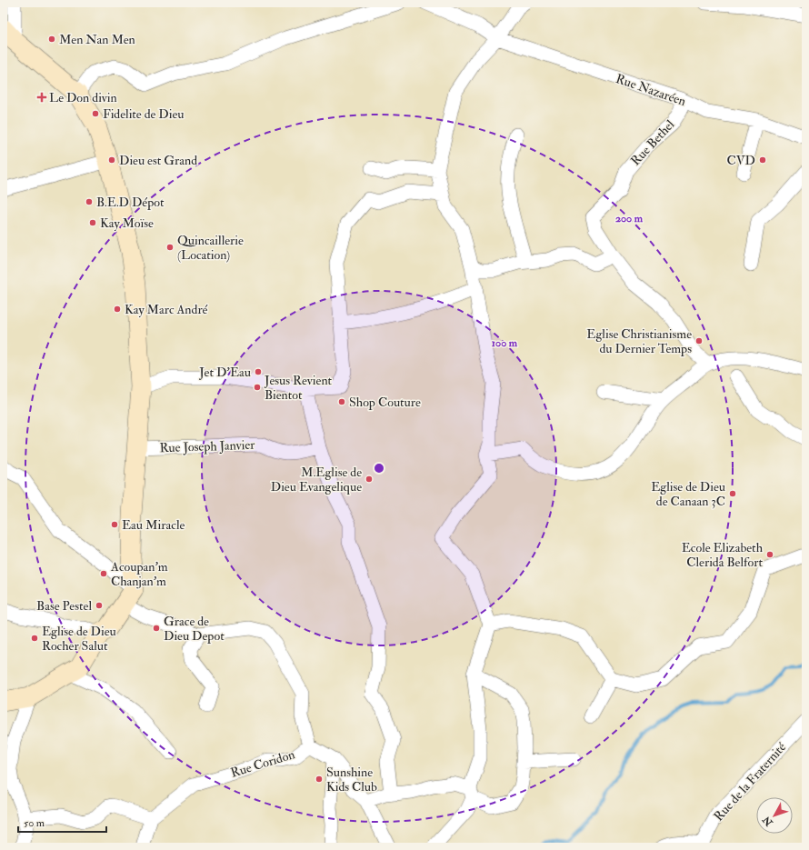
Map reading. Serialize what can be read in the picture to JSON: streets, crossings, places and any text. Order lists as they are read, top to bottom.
{
  "streets": {
    "street": [
      "Rue Nazaréen",
      "Rue Bethel",
      "Rue Joseph Janvier",
      "Rue Coridon",
      "Rue de la Fraternité"
    ]
  },
  "crossings": [
    ["Rue Nazaréen", "Rue Bethel"]
  ],
  "places": {
    "other": [
      "Men Nan Men",
      "Fidelite de Dieu",
      "Dieu est Grand",
      "CVD",
      "B.E.D Dépot",
      "Kay Moïse",
      "Quincaillerie (Location)",
      "Kay Marc André",
      "Eglise Christianisme du Dernier Temps",
      "Jet D'Eau",
      "Jesus Revient Bientot",
      "Shop Couture",
      "M.Eglise de Dieu Evangelique",
      "Eglise de Dieu de Canaan 3C",
      "Eau Miracle",
      "Ecole Elizabeth Clerida Belfort",
      "Acoupan'm Chanjan'm",
      "Base Pestel",
      "Grace de Dieu Depot",
      "Eglise de Dieu Rocher Salut",
      "Sunshine Kids Club"
    ],
    "health": ["Le Don divin"]
  },
  "scale_bar": "50 m",
  "north": "bottom left",
  "rings": ["200 m", "100 m"]
}
